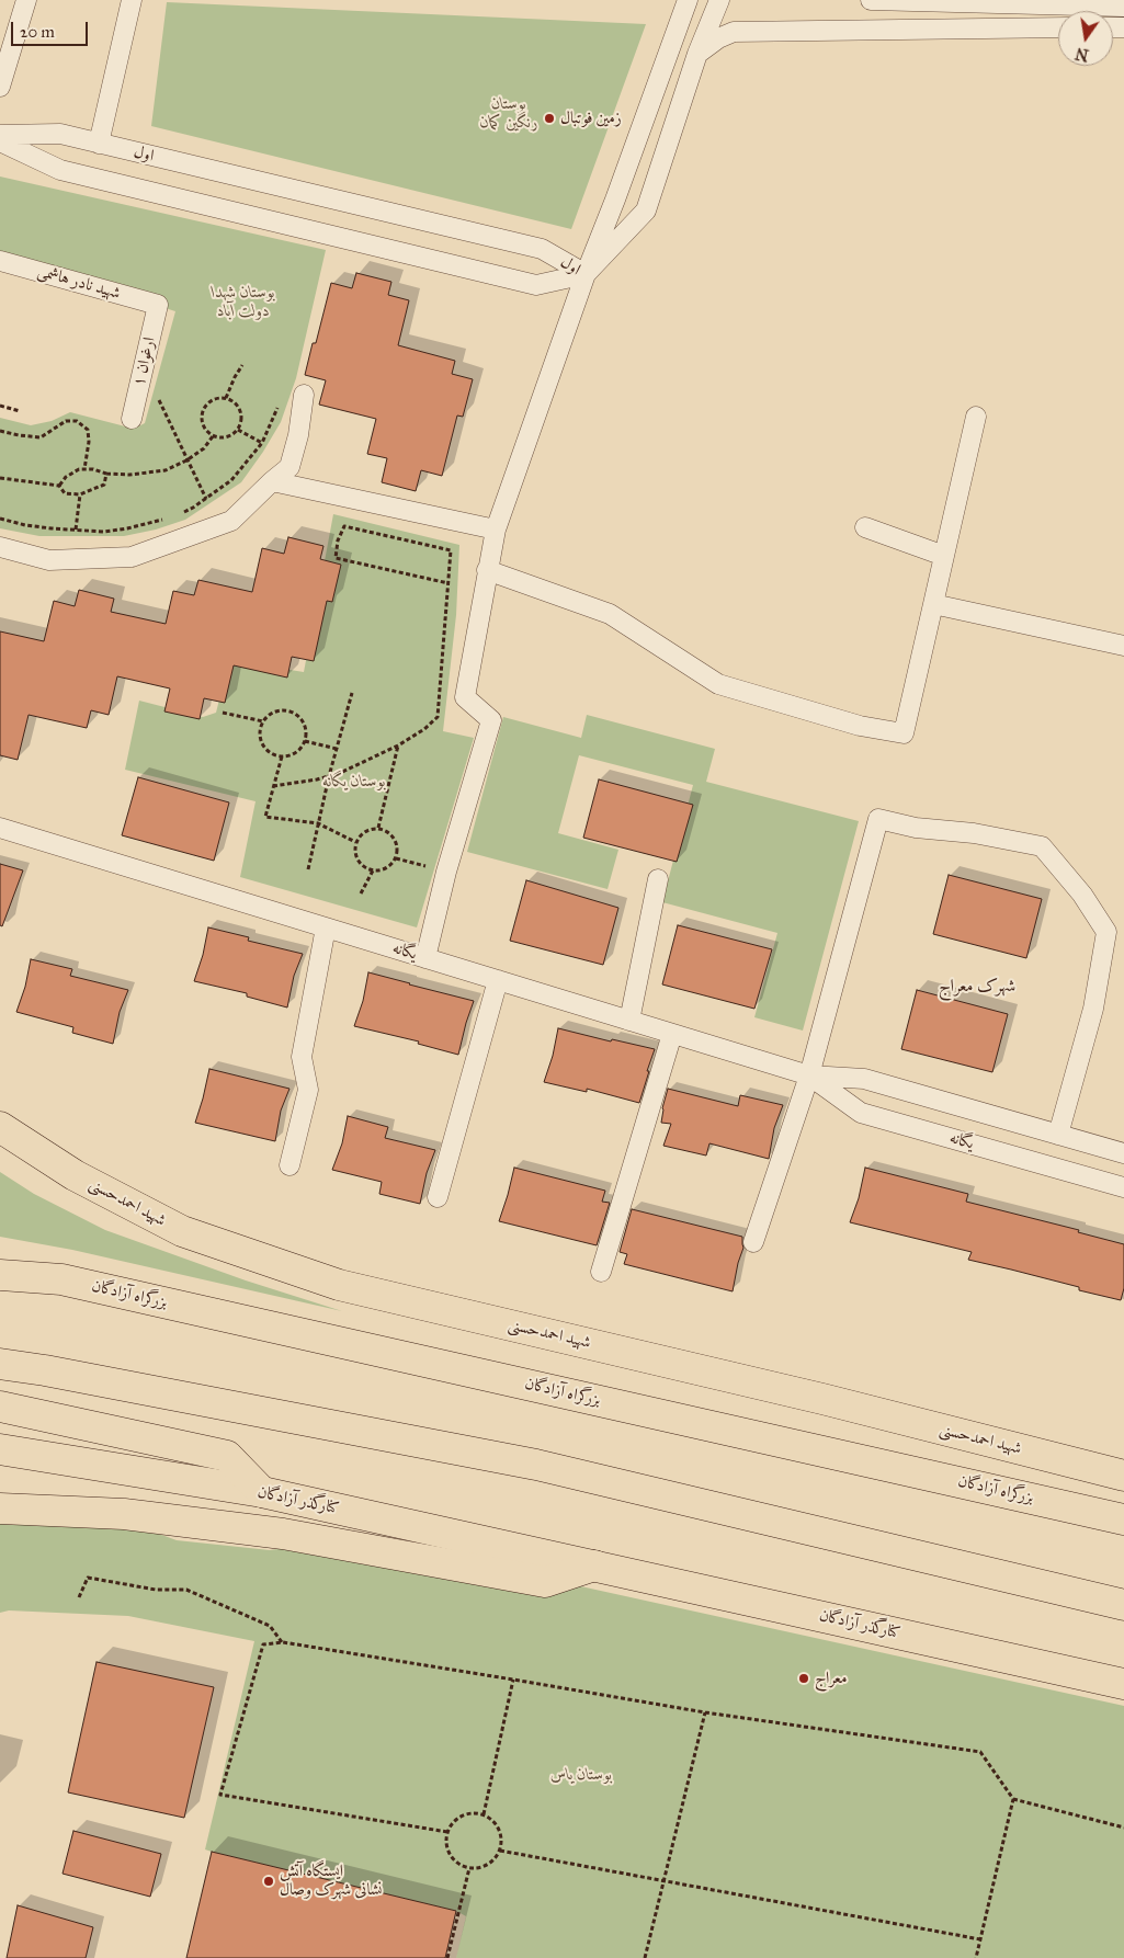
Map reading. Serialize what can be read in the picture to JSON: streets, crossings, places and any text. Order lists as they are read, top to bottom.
{
  "streets": {
    "main road": ["شهید احمدحسنی", "بزرگراه آزادگان", "کنارگذر آزادگان"],
    "street": [
      "اول",
      "شهید نادر هاشمی",
      "ارغوان ۱",
      "یگانه"
    ]
  },
  "crossings": [
    ["شهید نادر هاشمی", "ارغوان ۱"]
  ],
  "districts": ["شهرک معراج"],
  "parks": [
    "بوستان رنگین کمان",
    "بوستان شهدا دولت آباد",
    "بوستان یگانه",
    "بوستان یاس"
  ],
  "places": ["زمین فوتبال", "معراج", "ایستگاه آتش نشانی شهرک وصال"],
  "scale_bar": "20 m",
  "north": "bottom"
}
